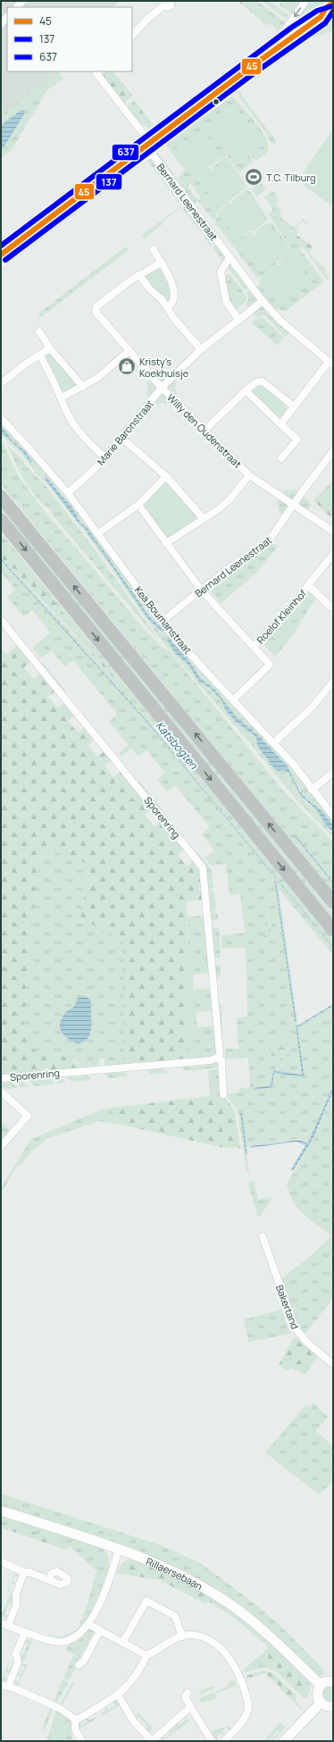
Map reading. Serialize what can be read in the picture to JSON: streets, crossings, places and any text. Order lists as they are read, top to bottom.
{
  "streets": {
    "street": [
      "Bernard Leenestraat",
      "Willy den Oudenstraat",
      "Marie Baronstraat",
      "Roelof Kleinhof",
      "Kea Boumanstraat",
      "Sporenring",
      "Bakertand",
      "Rillaersebaan"
    ]
  },
  "crossings": [
    ["Bernard Leenestraat", "Willy den Oudenstraat"],
    ["Bernard Leenestraat", "Marie Baronstraat"],
    ["Bernard Leenestraat", "Roelof Kleinhof"],
    ["Bernard Leenestraat", "Kea Boumanstraat"],
    ["Willy den Oudenstraat", "Marie Baronstraat"],
    ["Marie Baronstraat", "Kea Boumanstraat"],
    ["Roelof Kleinhof", "Kea Boumanstraat"]
  ],
  "water": ["Katsbogten"],
  "places": {
    "sports": ["T.C. Tilburg"],
    "shop": ["Kristy's Koekhuisje"]
  },
  "lines": ["transit line 45", "transit line 637", "transit line 137"],
  "legend": ["45", "137", "637"]
}
